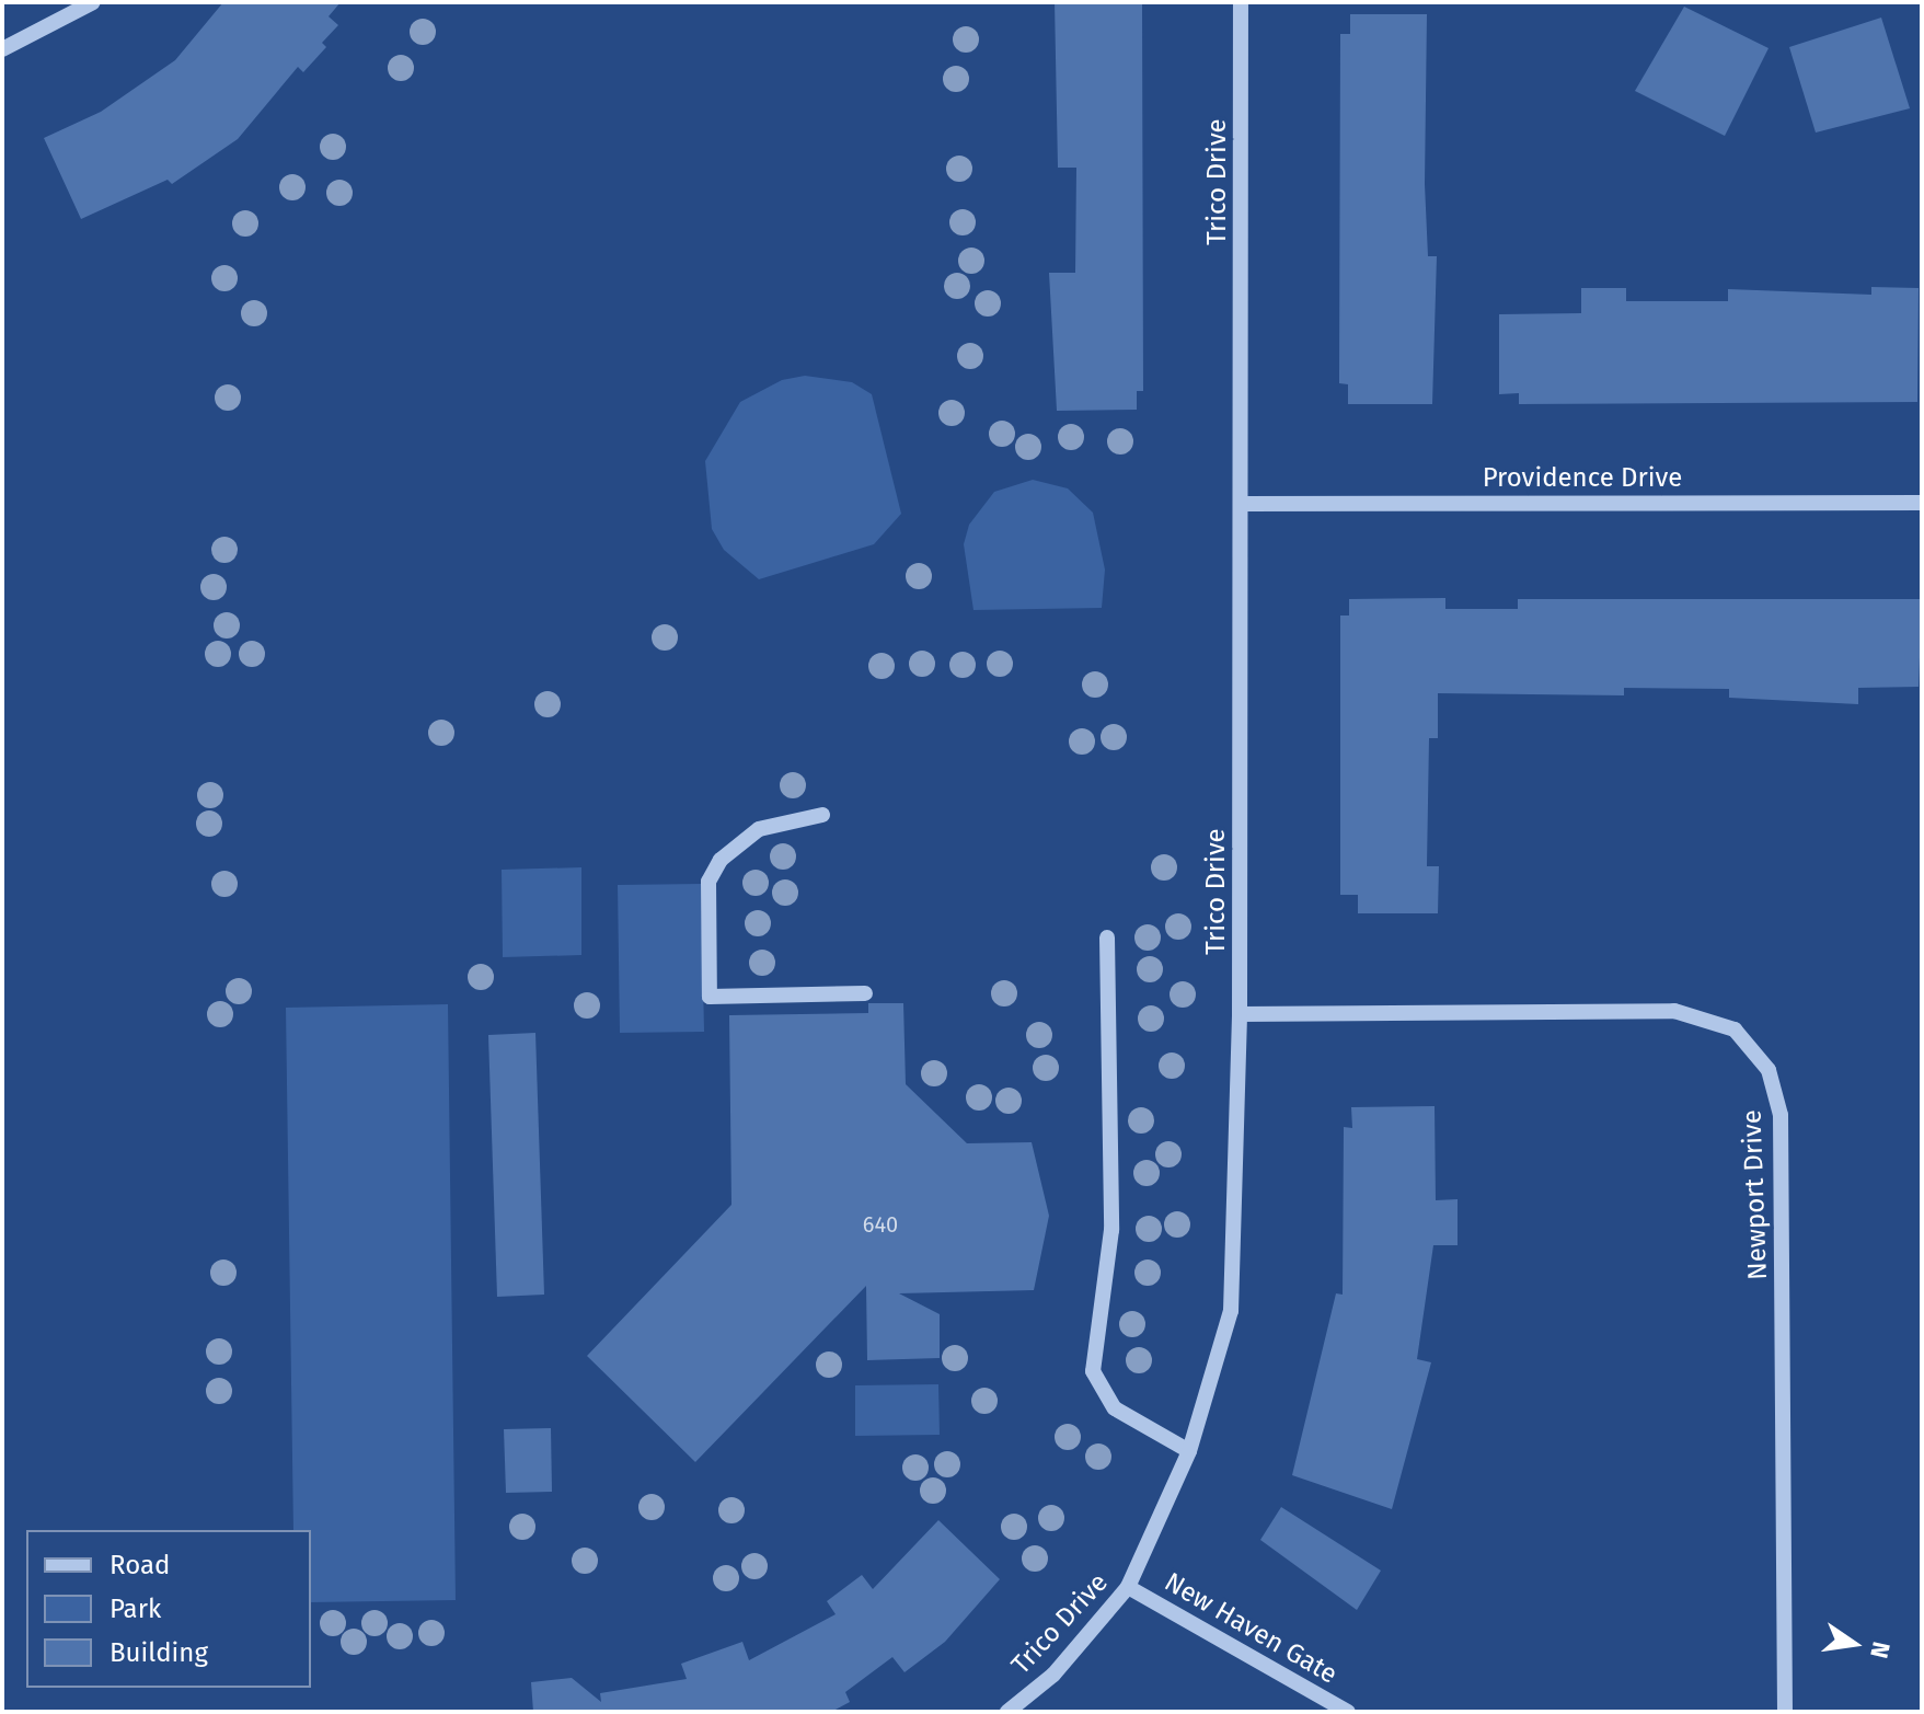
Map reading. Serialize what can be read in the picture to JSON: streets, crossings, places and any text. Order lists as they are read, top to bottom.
{
  "streets": {
    "street": [
      "Trico Drive",
      "Providence Drive",
      "Newport Drive",
      "New Haven Gate"
    ]
  },
  "crossings": [
    ["Trico Drive", "Providence Drive"],
    ["Trico Drive", "Newport Drive"],
    ["Trico Drive", "New Haven Gate"]
  ],
  "house_numbers": ["640"],
  "legend": ["Road", "Park", "Building"],
  "north": "right"
}
